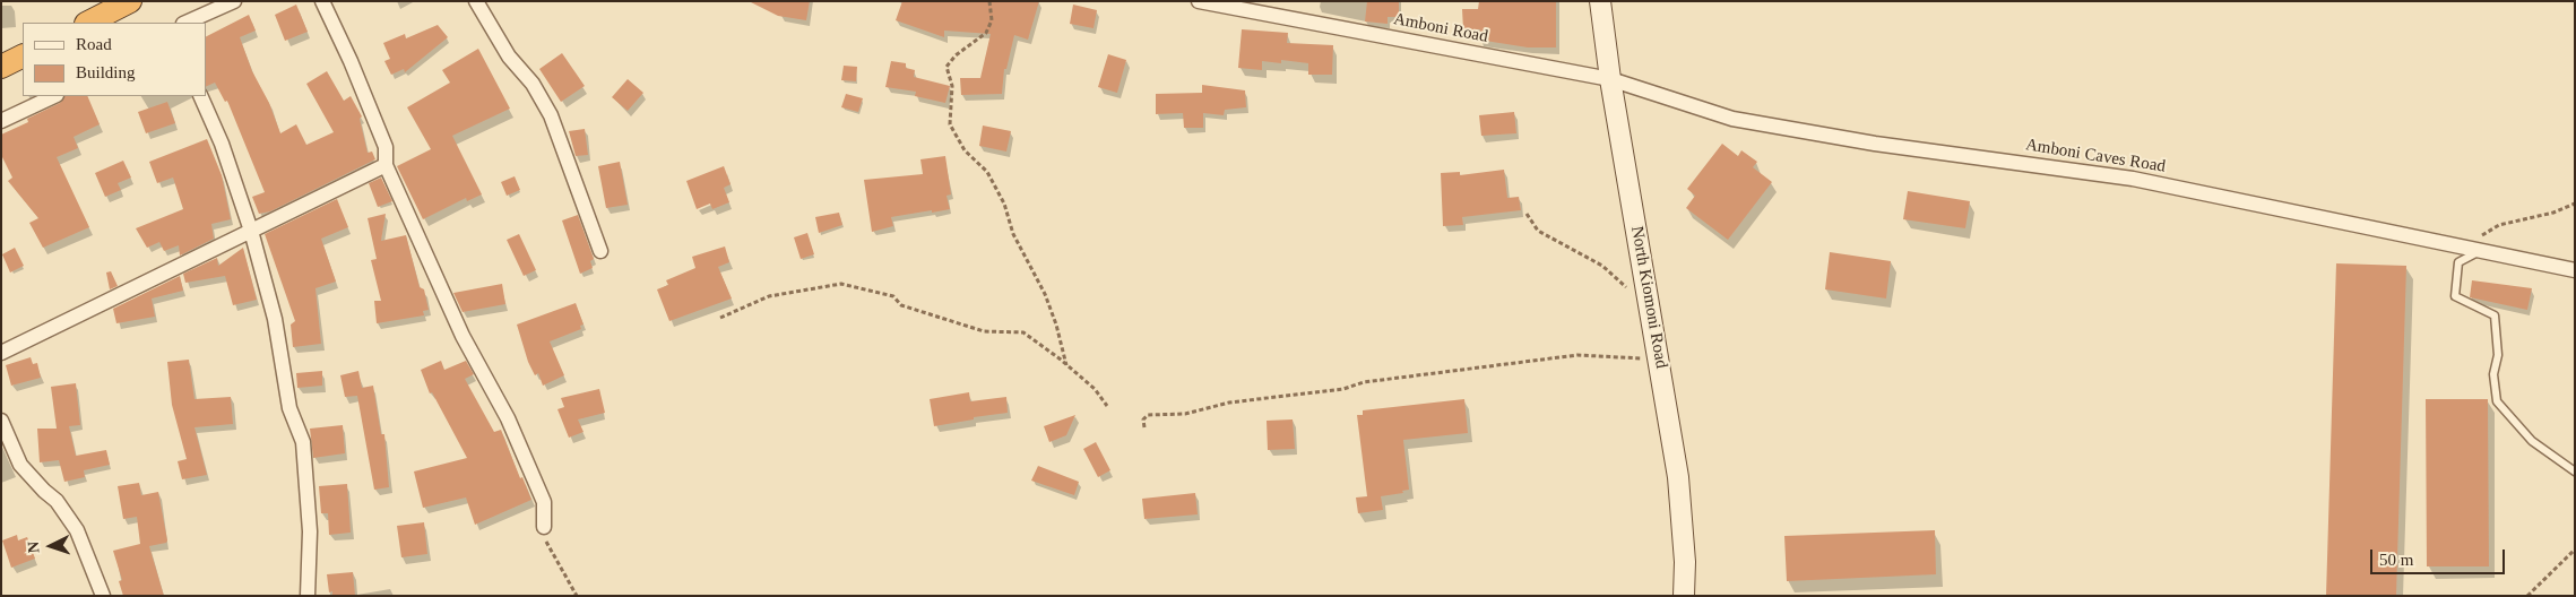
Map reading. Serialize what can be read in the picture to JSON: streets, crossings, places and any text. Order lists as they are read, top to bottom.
{
  "streets": {
    "main road": ["North Kiomoni Road"],
    "street": ["Amboni Road", "Amboni Caves Road"]
  },
  "crossings": [
    ["Amboni Road", "Amboni Caves Road"],
    ["Amboni Road", "North Kiomoni Road"],
    ["Amboni Caves Road", "North Kiomoni Road"]
  ],
  "legend": ["Road", "Building"],
  "scale_bar": "50 m",
  "north": "left"
}
